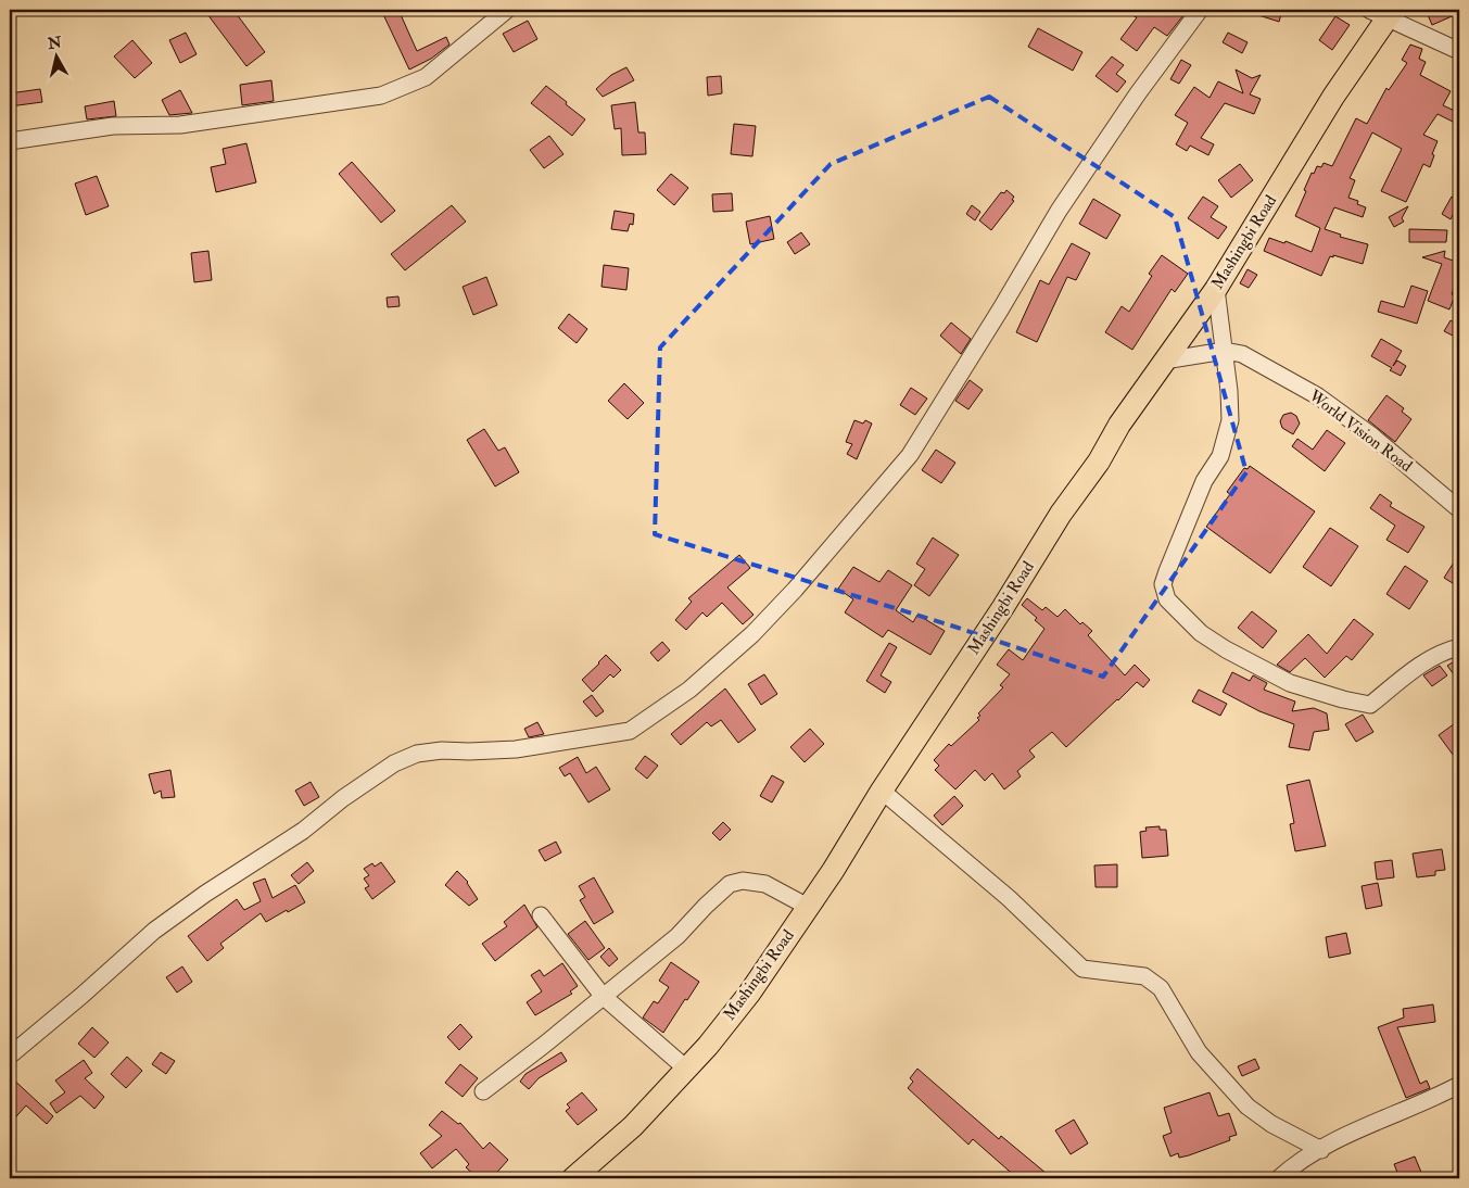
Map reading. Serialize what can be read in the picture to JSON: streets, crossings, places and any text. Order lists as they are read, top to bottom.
{
  "streets": {
    "main road": ["Mashingbi Road"],
    "street": ["World Vision Road"]
  },
  "north": "top"
}
